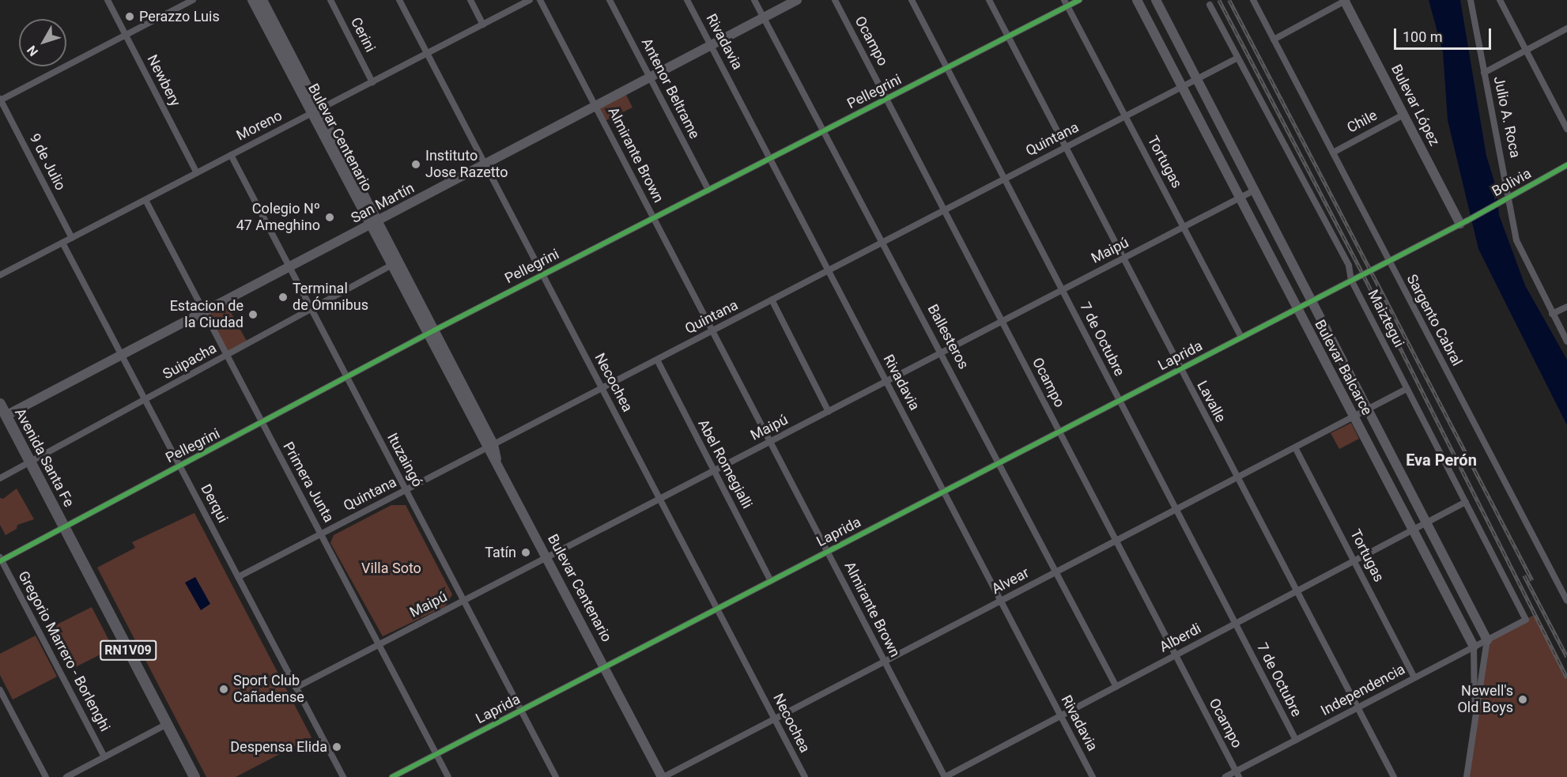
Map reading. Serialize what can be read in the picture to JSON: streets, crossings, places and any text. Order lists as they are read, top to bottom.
{
  "streets": {
    "main road": [
      "Bulevar López",
      "Bulevar Centenario",
      "San Martín",
      "Bulevar Balcarce",
      "Avenida Santa Fe",
      "RN1V09"
    ],
    "street": [
      "Cerini",
      "Ocampo",
      "Rivadavia",
      "Newbery",
      "Antenor Beltrame",
      "Pellegrini",
      "Julio A. Roca",
      "Chile",
      "Moreno",
      "Quintana",
      "Almirante Brown",
      "9 de Julio",
      "Tortugas",
      "Bolivia",
      "Maipú",
      "Maiztegui",
      "Sargento Cabral",
      "Ballesteros",
      "7 de Octubre",
      "Laprida",
      "Suipacha",
      "Necochea",
      "Lavalle",
      "Ituzaingó",
      "Abel Romegialli",
      "Primera Junta",
      "Derqui",
      "Alvear",
      "Alberdi",
      "Gregorio Marrero - Borlenghi",
      "Independencia"
    ]
  },
  "crossings": [
    ["Cerini", "Moreno"],
    ["Ocampo", "Pellegrini"],
    ["Ocampo", "Quintana"],
    ["Ocampo", "Maipú"],
    ["Ocampo", "Laprida"],
    ["Ocampo", "Alvear"],
    ["Ocampo", "Alberdi"],
    ["Ocampo", "Independencia"],
    ["Rivadavia", "Pellegrini"],
    ["Rivadavia", "Quintana"],
    ["Rivadavia", "San Martín"],
    ["Rivadavia", "Maipú"],
    ["Rivadavia", "Laprida"],
    ["Rivadavia", "Alvear"],
    ["Rivadavia", "Alberdi"],
    ["Newbery", "Moreno"],
    ["Antenor Beltrame", "Pellegrini"],
    ["Antenor Beltrame", "San Martín"],
    ["Pellegrini", "Bulevar Centenario"],
    ["Pellegrini", "Almirante Brown"],
    ["Pellegrini", "Tortugas"],
    ["Pellegrini", "Ballesteros"],
    ["Pellegrini", "7 de Octubre"],
    ["Pellegrini", "Necochea"],
    ["Pellegrini", "Lavalle"],
    ["Pellegrini", "Avenida Santa Fe"],
    ["Pellegrini", "Ituzaingó"],
    ["Pellegrini", "Primera Junta"],
    ["Pellegrini", "Derqui"],
    ["Pellegrini", "Gregorio Marrero - Borlenghi"],
    ["Bulevar López", "Chile"],
    ["Bulevar López", "Bolivia"],
    ["Julio A. Roca", "Bolivia"],
    ["Chile", "Sargento Cabral"],
    ["Moreno", "Bulevar Centenario"],
    ["Moreno", "9 de Julio"],
    ["Moreno", "Necochea"],
    ["Moreno", "Ituzaingó"],
    ["Moreno", "Primera Junta"],
    ["Moreno", "Derqui"],
    ["Bulevar Centenario", "Quintana"],
    ["Bulevar Centenario", "San Martín"],
    ["Bulevar Centenario", "Maipú"],
    ["Bulevar Centenario", "Laprida"],
    ["Bulevar Centenario", "Suipacha"],
    ["Bulevar Centenario", "Alvear"],
    ["Quintana", "Almirante Brown"],
    ["Quintana", "Tortugas"],
    ["Quintana", "Maiztegui"],
    ["Quintana", "Ballesteros"],
    ["Quintana", "7 de Octubre"],
    ["Quintana", "Bulevar Balcarce"],
    ["Quintana", "Necochea"],
    ["Quintana", "Lavalle"],
    ["Quintana", "Ituzaingó"],
    ["Quintana", "Abel Romegialli"],
    ["Quintana", "Primera Junta"],
    ["Quintana", "Derqui"],
    ["Almirante Brown", "San Martín"],
    ["Almirante Brown", "Maipú"],
    ["Almirante Brown", "Laprida"],
    ["Almirante Brown", "Alvear"],
    ["Almirante Brown", "Alberdi"],
    ["Tortugas", "Maipú"],
    ["Tortugas", "Laprida"],
    ["Tortugas", "Alvear"],
    ["Tortugas", "Alberdi"],
    ["Tortugas", "Independencia"],
    ["San Martín", "Ballesteros"],
    ["San Martín", "Necochea"],
    ["San Martín", "Avenida Santa Fe"],
    ["San Martín", "Ituzaingó"],
    ["San Martín", "Primera Junta"],
    ["San Martín", "Derqui"],
    ["Maipú", "Ballesteros"],
    ["Maipú", "7 de Octubre"],
    ["Maipú", "Bulevar Balcarce"],
    ["Maipú", "Necochea"],
    ["Maipú", "Lavalle"],
    ["Maipú", "Ituzaingó"],
    ["Maipú", "Abel Romegialli"],
    ["Maipú", "Primera Junta"],
    ["Maipú", "Derqui"],
    ["Maiztegui", "Laprida"],
    ["Maiztegui", "Alvear"],
    ["Maiztegui", "Alberdi"],
    ["Maiztegui", "Independencia"],
    ["Ballesteros", "Laprida"],
    ["Ballesteros", "Alvear"],
    ["Ballesteros", "Alberdi"],
    ["7 de Octubre", "Laprida"],
    ["7 de Octubre", "Alvear"],
    ["7 de Octubre", "Alberdi"],
    ["7 de Octubre", "Independencia"],
    ["Laprida", "Bulevar Balcarce"],
    ["Laprida", "Necochea"],
    ["Laprida", "Lavalle"],
    ["Laprida", "Ituzaingó"],
    ["Laprida", "Abel Romegialli"],
    ["Laprida", "Primera Junta"],
    ["Suipacha", "Avenida Santa Fe"],
    ["Suipacha", "Ituzaingó"],
    ["Suipacha", "Primera Junta"],
    ["Suipacha", "Derqui"],
    ["Bulevar Balcarce", "Alvear"],
    ["Bulevar Balcarce", "Alberdi"],
    ["Bulevar Balcarce", "Independencia"],
    ["Necochea", "Alvear"],
    ["Lavalle", "Alvear"],
    ["Lavalle", "Alberdi"],
    ["Lavalle", "Independencia"]
  ],
  "districts": ["Eva Perón"],
  "parks": ["Villa Soto"],
  "places": [
    "Perazzo Luis",
    "Instituto Jose Razetto",
    "Colegio Nº 47 Ameghino",
    "Terminal de Ómnibus",
    "Estacion de la Ciudad",
    "Tatín",
    "Sport Club Cañadense",
    "Newell's Old Boys",
    "Despensa Elida"
  ],
  "scale_bar": "100 m",
  "north": "bottom left"
}
